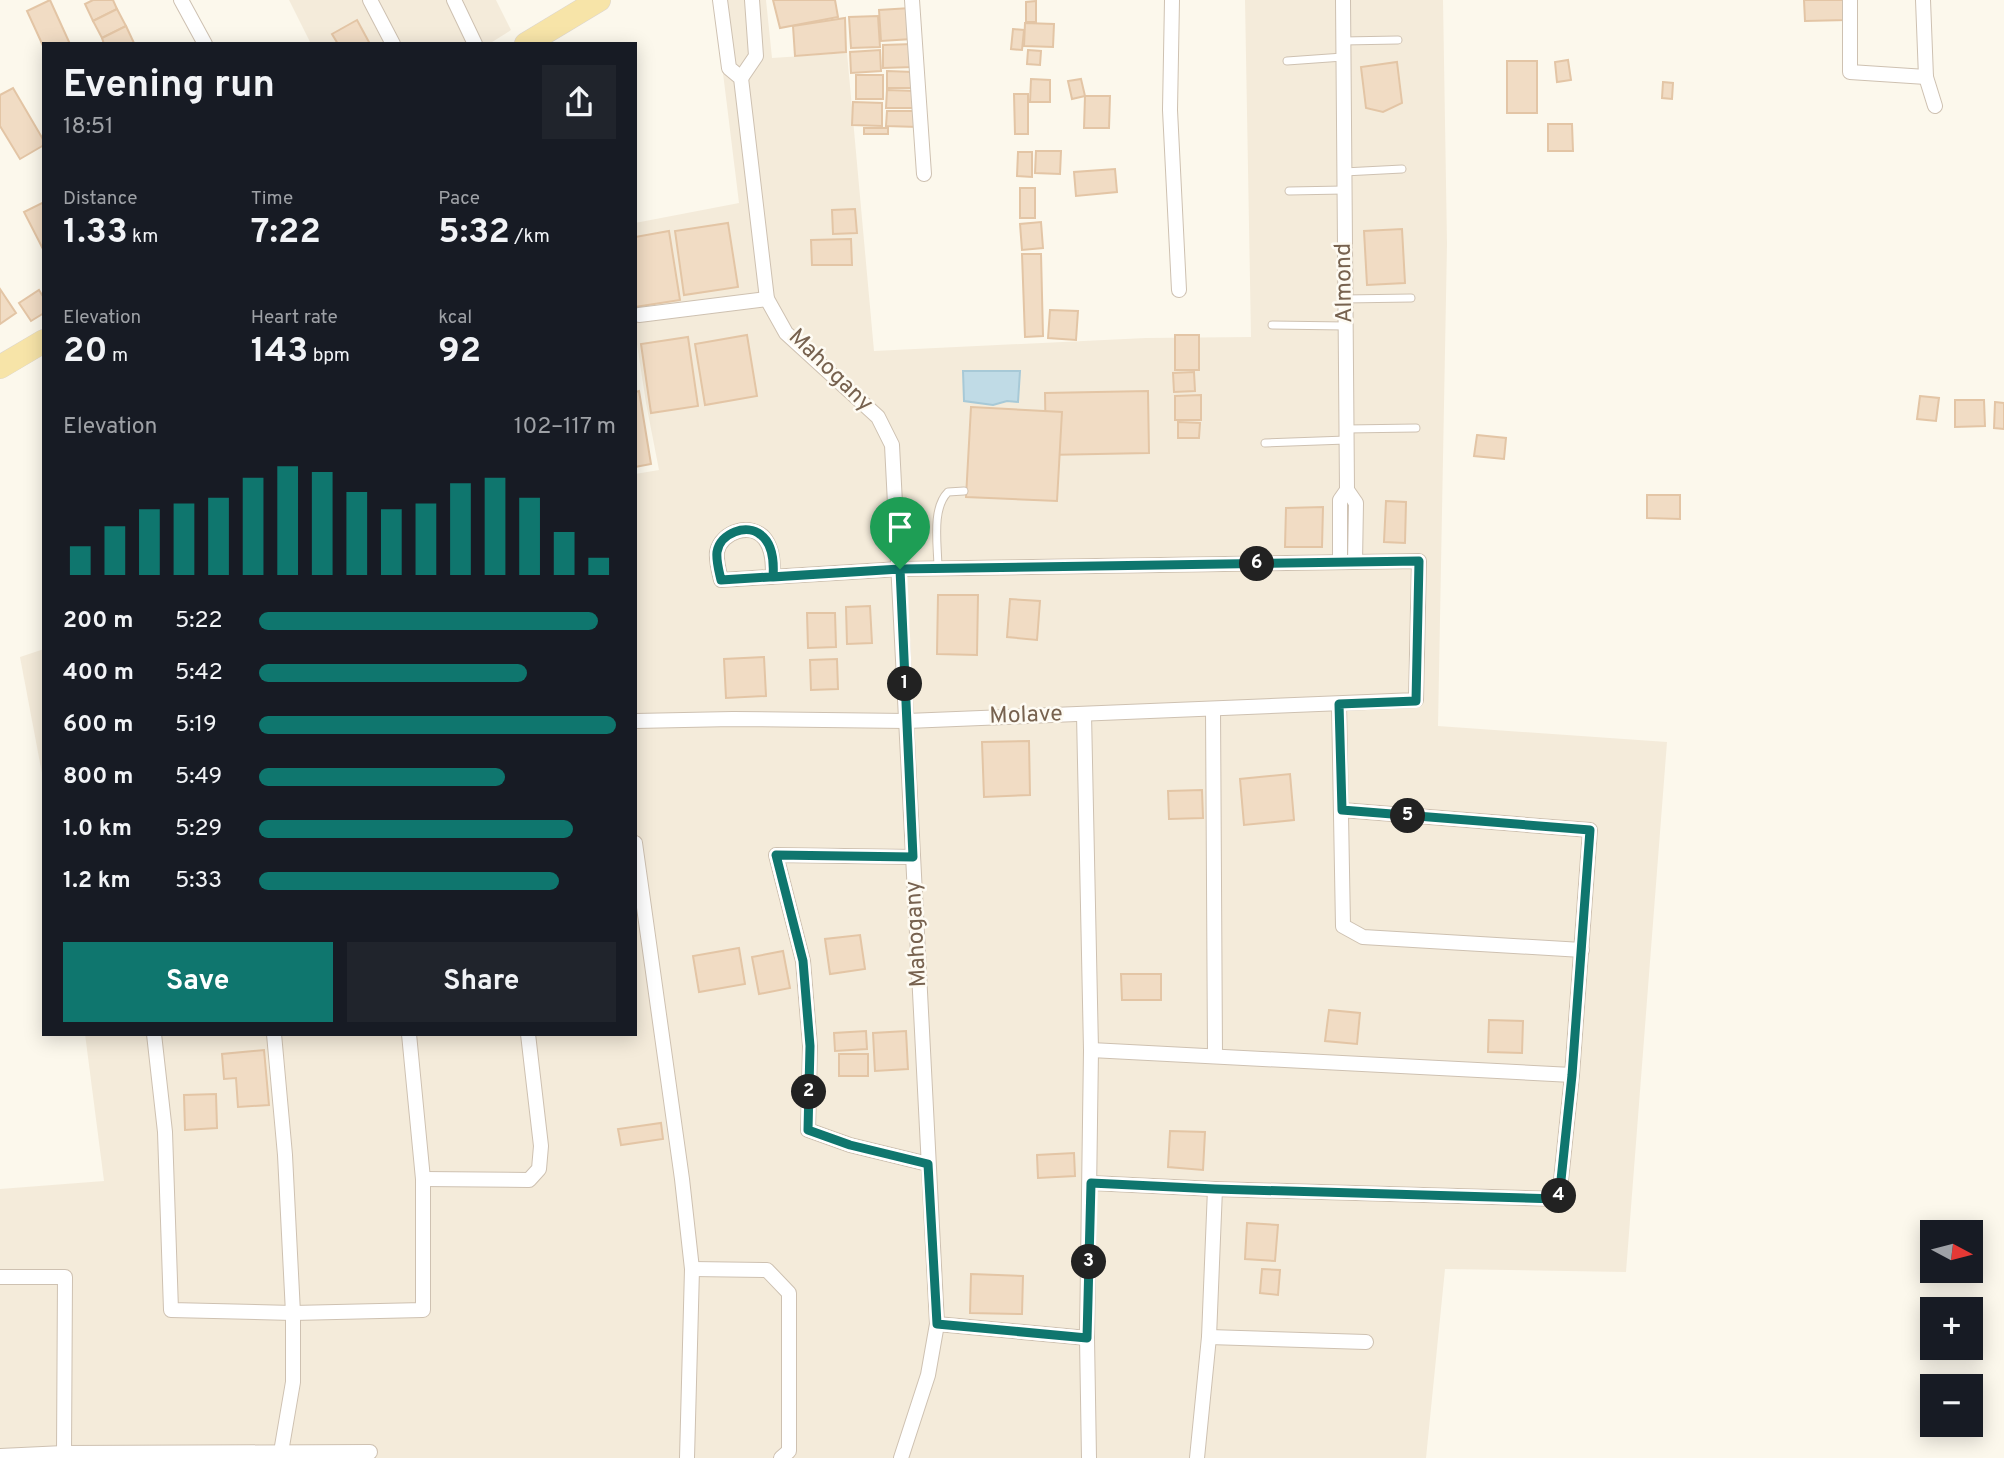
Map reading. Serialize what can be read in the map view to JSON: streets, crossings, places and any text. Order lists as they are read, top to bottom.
{
  "streets": {
    "street": ["Almond", "Mahogany", "Molave"]
  },
  "crossings": [
    ["Almond", "Molave"],
    ["Mahogany", "Molave"]
  ],
  "north": "right",
  "page": {
    "heading": ["Evening run", "18:51"],
    "stats": [
      ["Distance", "1.33 km"],
      ["Time", "7:22"],
      ["Pace", "5:32 /km"],
      ["Elevation", "20 m"],
      ["Heart rate", "143 bpm"],
      ["kcal", "92"]
    ],
    "chart": ["Elevation", "102–117 m"],
    "pins": [
      "6",
      "1",
      "5",
      "2",
      "4",
      "3"
    ],
    "list": [
      {
        "name": "200 m",
        "note": "5:22"
      },
      {
        "name": "400 m",
        "note": "5:42"
      },
      {
        "name": "600 m",
        "note": "5:19"
      },
      {
        "name": "800 m",
        "note": "5:49"
      },
      {
        "name": "1.0 km",
        "note": "5:29"
      },
      {
        "name": "1.2 km",
        "note": "5:33"
      }
    ],
    "buttons": ["Save", "Share"],
    "map_buttons": ["+", "−"]
  }
}
